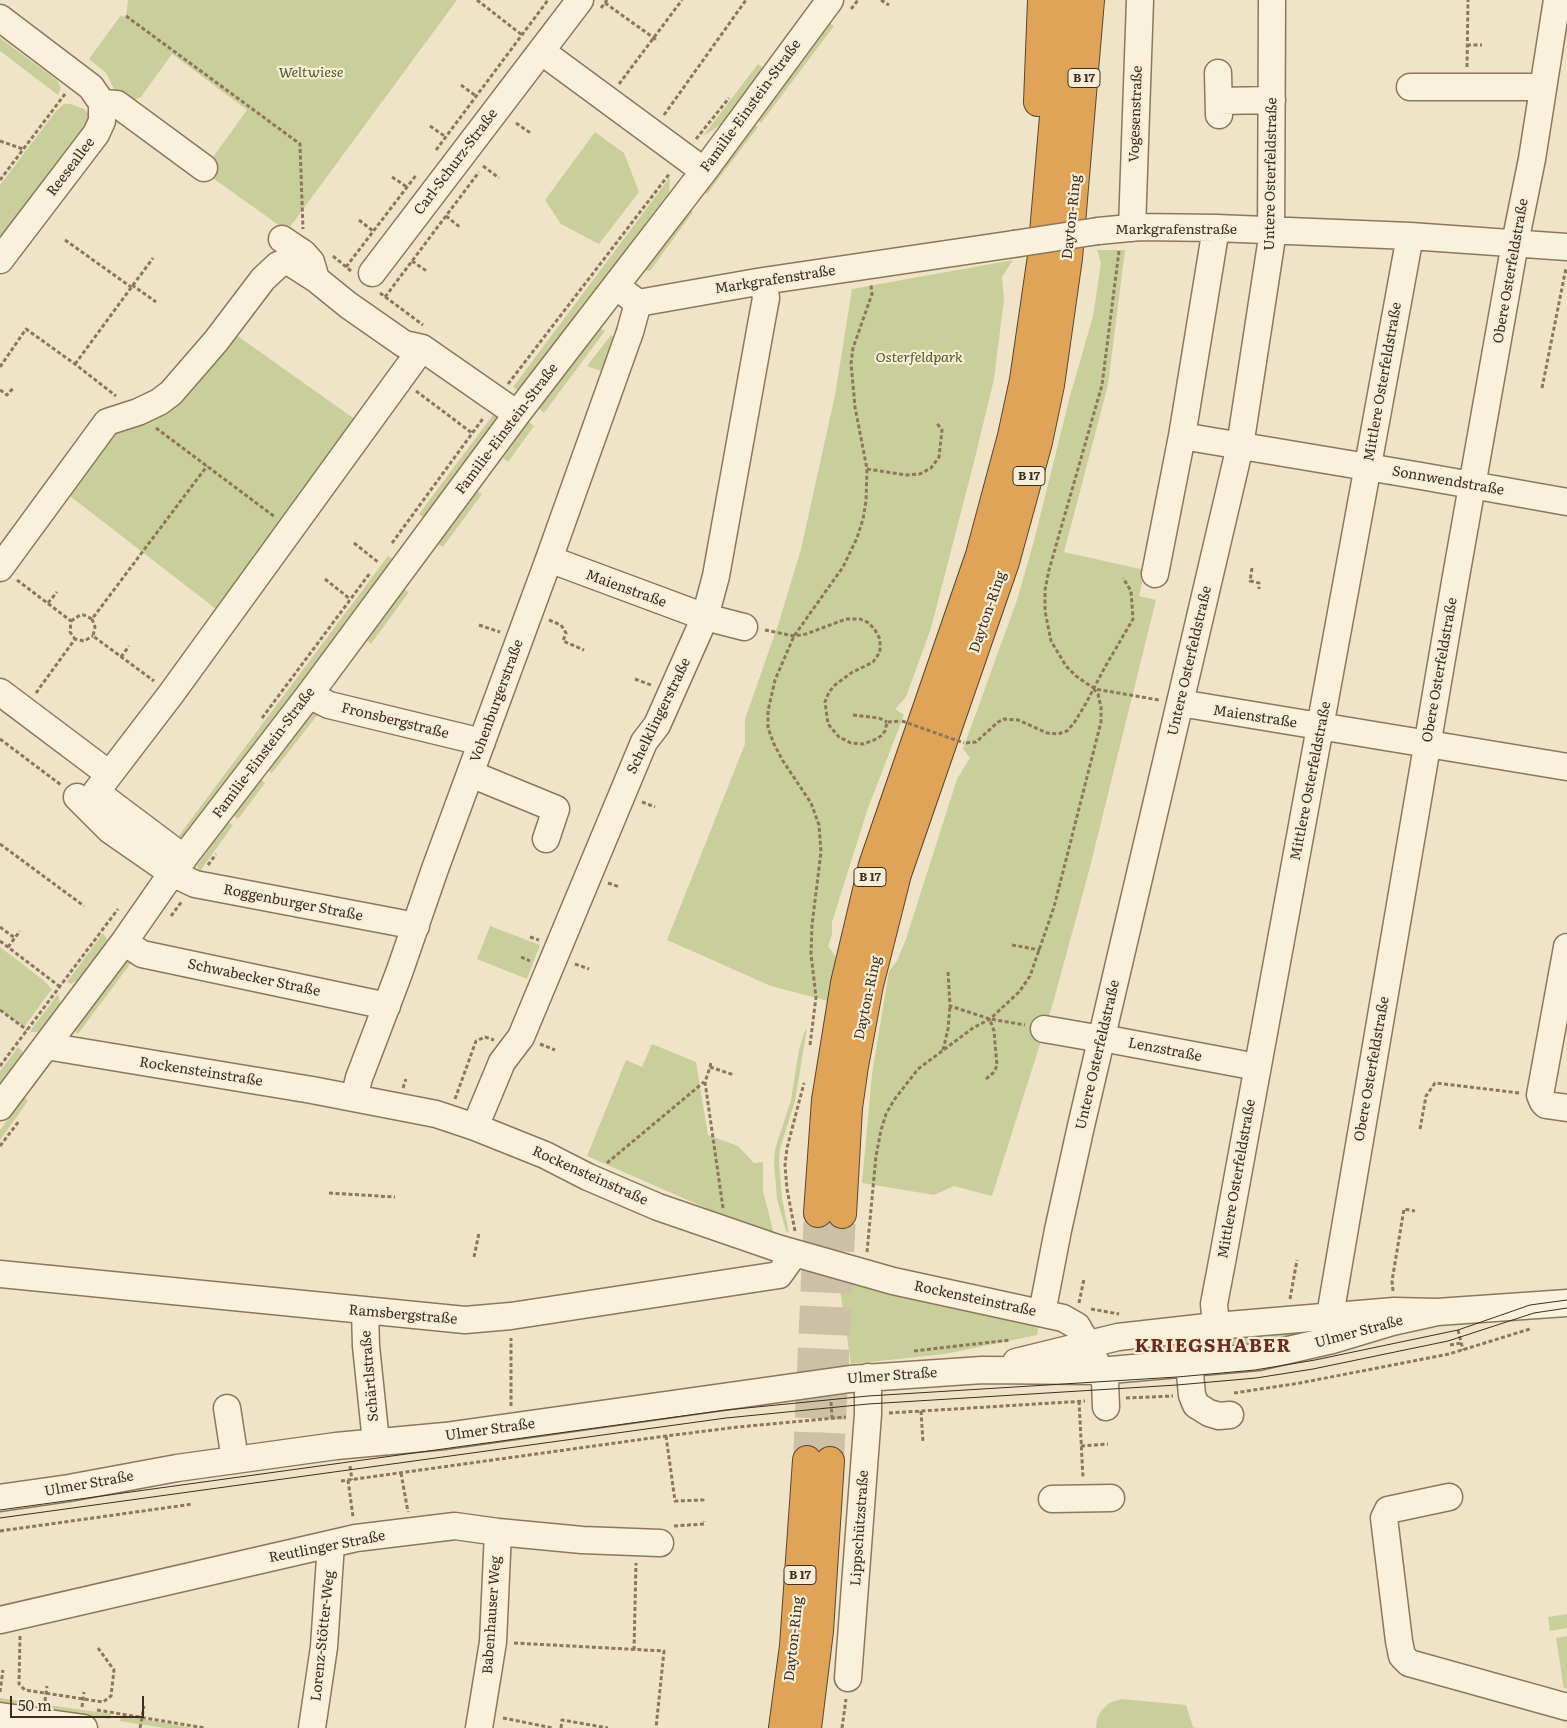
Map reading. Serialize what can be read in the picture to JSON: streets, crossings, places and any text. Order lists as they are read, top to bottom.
{
  "streets": {
    "highway": ["B 17", "Dayton-Ring"],
    "street": [
      "Familie-Einstein-Straße",
      "Vogesenstraße",
      "Carl-Schurz-Straße",
      "Reeseallee",
      "Untere Osterfeldstraße",
      "Markgrafenstraße",
      "Obere Osterfeldstraße",
      "Mittlere Osterfeldstraße",
      "Sonnwendstraße",
      "Maienstraße",
      "Vohenburgerstraße",
      "Schelklingerstraße",
      "Fronsbergstraße",
      "Roggenburger Straße",
      "Schwabecker Straße",
      "Lenzstraße",
      "Rockensteinstraße",
      "Ramsbergstraße",
      "Ulmer Straße",
      "Schärtlstraße",
      "Lippschützstraße",
      "Reutlinger Straße",
      "Babenhauser Weg",
      "Lorenz-Stötter-Weg"
    ]
  },
  "crossings": [
    ["Familie-Einstein-Straße", "Fronsbergstraße"],
    ["Familie-Einstein-Straße", "Roggenburger Straße"],
    ["Familie-Einstein-Straße", "Schwabecker Straße"],
    ["Familie-Einstein-Straße", "Rockensteinstraße"],
    ["Vogesenstraße", "Markgrafenstraße"],
    ["Untere Osterfeldstraße", "Markgrafenstraße"],
    ["Untere Osterfeldstraße", "Sonnwendstraße"],
    ["Untere Osterfeldstraße", "Maienstraße"],
    ["Untere Osterfeldstraße", "Lenzstraße"],
    ["Untere Osterfeldstraße", "Rockensteinstraße"],
    ["Markgrafenstraße", "Obere Osterfeldstraße"],
    ["Markgrafenstraße", "Mittlere Osterfeldstraße"],
    ["Markgrafenstraße", "Vohenburgerstraße"],
    ["Markgrafenstraße", "Schelklingerstraße"],
    ["Obere Osterfeldstraße", "Sonnwendstraße"],
    ["Obere Osterfeldstraße", "Maienstraße"],
    ["Obere Osterfeldstraße", "Ulmer Straße"],
    ["Mittlere Osterfeldstraße", "Sonnwendstraße"],
    ["Mittlere Osterfeldstraße", "Maienstraße"],
    ["Mittlere Osterfeldstraße", "Lenzstraße"],
    ["Mittlere Osterfeldstraße", "Ulmer Straße"],
    ["Maienstraße", "Vohenburgerstraße"],
    ["Maienstraße", "Schelklingerstraße"],
    ["Vohenburgerstraße", "Fronsbergstraße"],
    ["Vohenburgerstraße", "Roggenburger Straße"],
    ["Vohenburgerstraße", "Schwabecker Straße"],
    ["Vohenburgerstraße", "Rockensteinstraße"],
    ["Schelklingerstraße", "Rockensteinstraße"],
    ["Rockensteinstraße", "Ramsbergstraße"],
    ["Rockensteinstraße", "Ulmer Straße"],
    ["Ramsbergstraße", "Schärtlstraße"],
    ["Ulmer Straße", "Schärtlstraße"],
    ["Ulmer Straße", "Lippschützstraße"],
    ["Reutlinger Straße", "Babenhauser Weg"],
    ["Reutlinger Straße", "Lorenz-Stötter-Weg"]
  ],
  "districts": ["KRIEGSHABER"],
  "parks": ["Weltwiese", "Osterfeldpark"],
  "scale_bar": "50 m"
}
